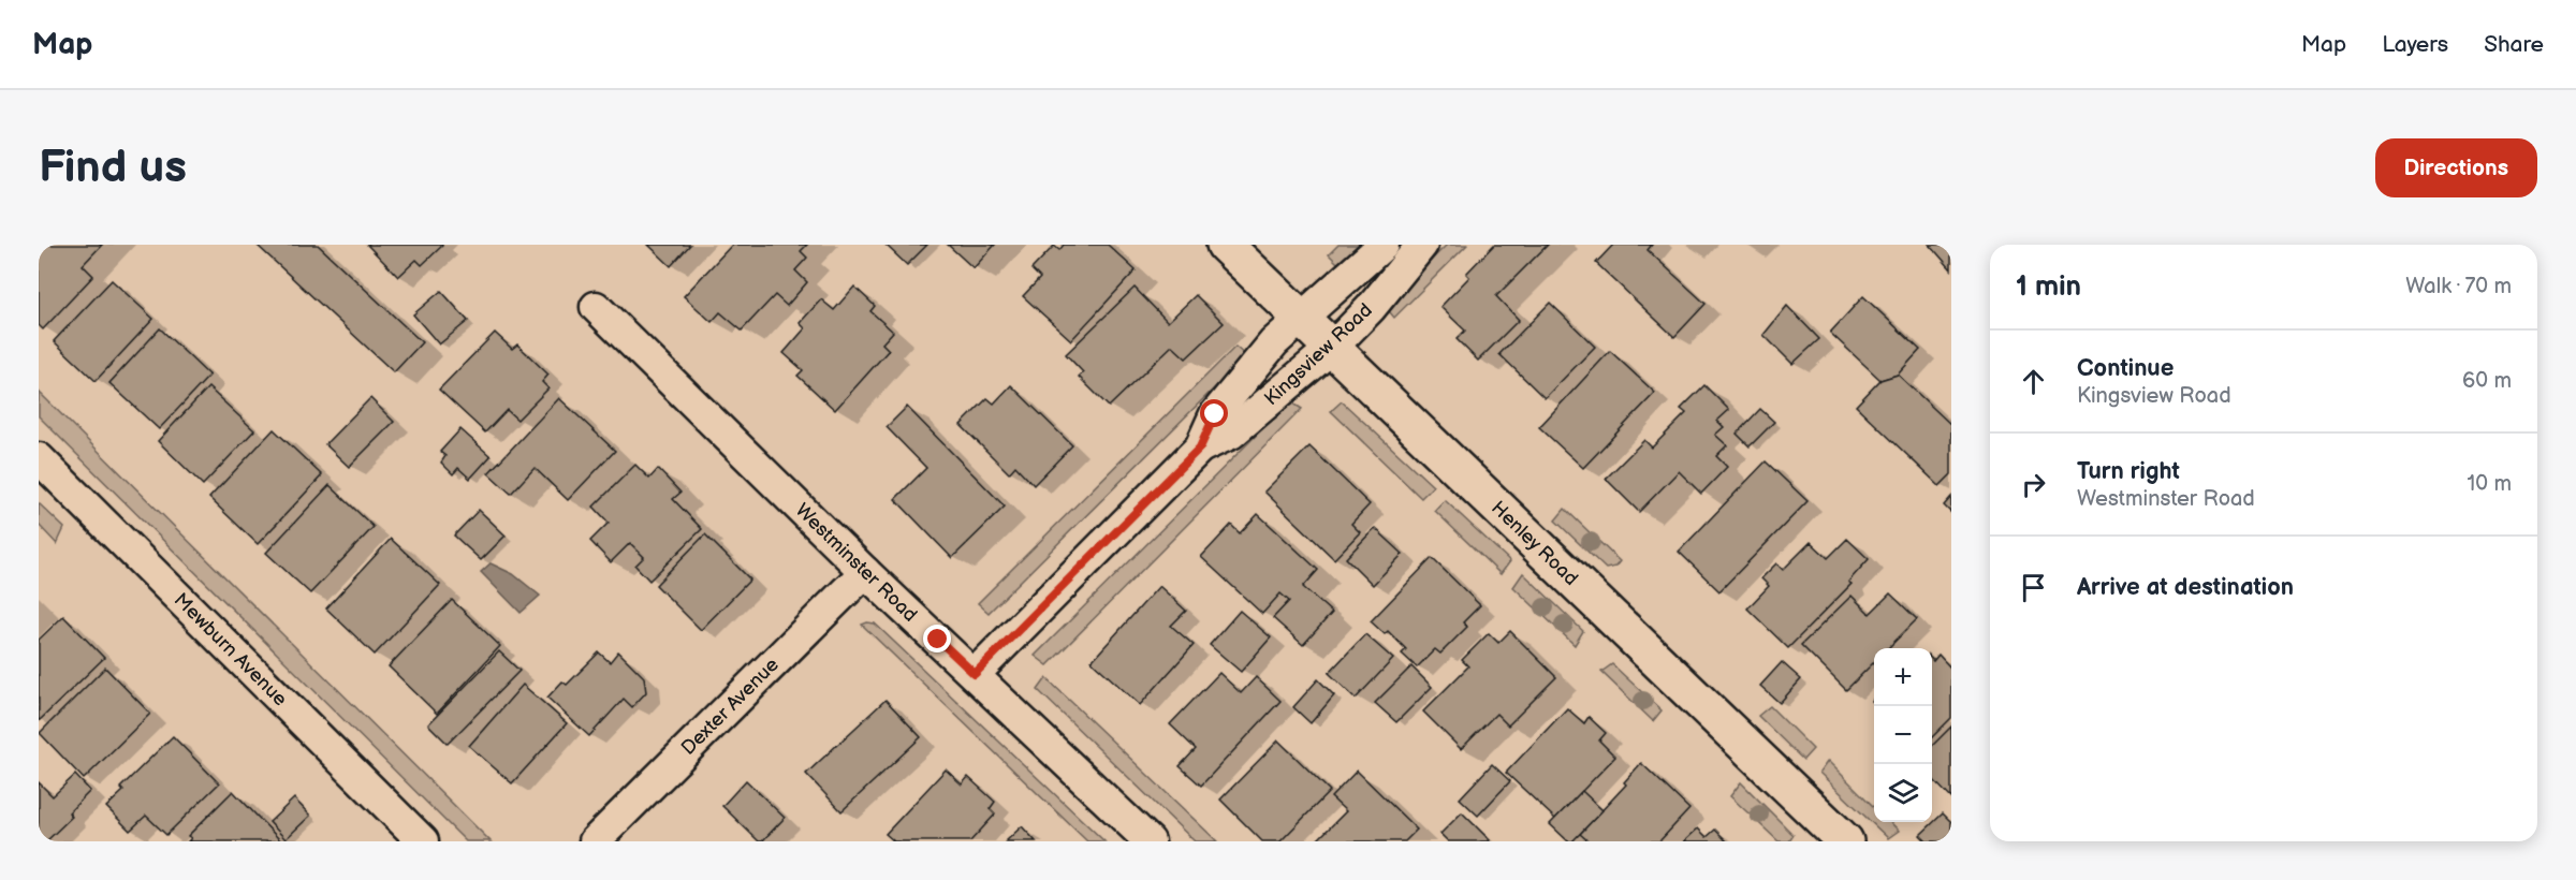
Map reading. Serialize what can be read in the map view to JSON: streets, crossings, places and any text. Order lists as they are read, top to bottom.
{
  "streets": {
    "street": [
      "Kingsview Road",
      "Henley Road",
      "Westminster Road",
      "Mewburn Avenue",
      "Dexter Avenue"
    ]
  },
  "crossings": [
    ["Kingsview Road", "Henley Road"],
    ["Kingsview Road", "Westminster Road"],
    ["Westminster Road", "Dexter Avenue"]
  ],
  "page": {
    "header": "Map",
    "nav": ["Map", "Layers", "Share"],
    "buttons": "Directions",
    "title": "Find us",
    "heading": ["1 min", "Walk · 70 m"],
    "list": [
      ["Continue", "Kingsview Road", "60 m"],
      ["Turn right", "Westminster Road", "10 m"],
      "Arrive at destination"
    ],
    "map_buttons": ["+", "−"]
  }
}
